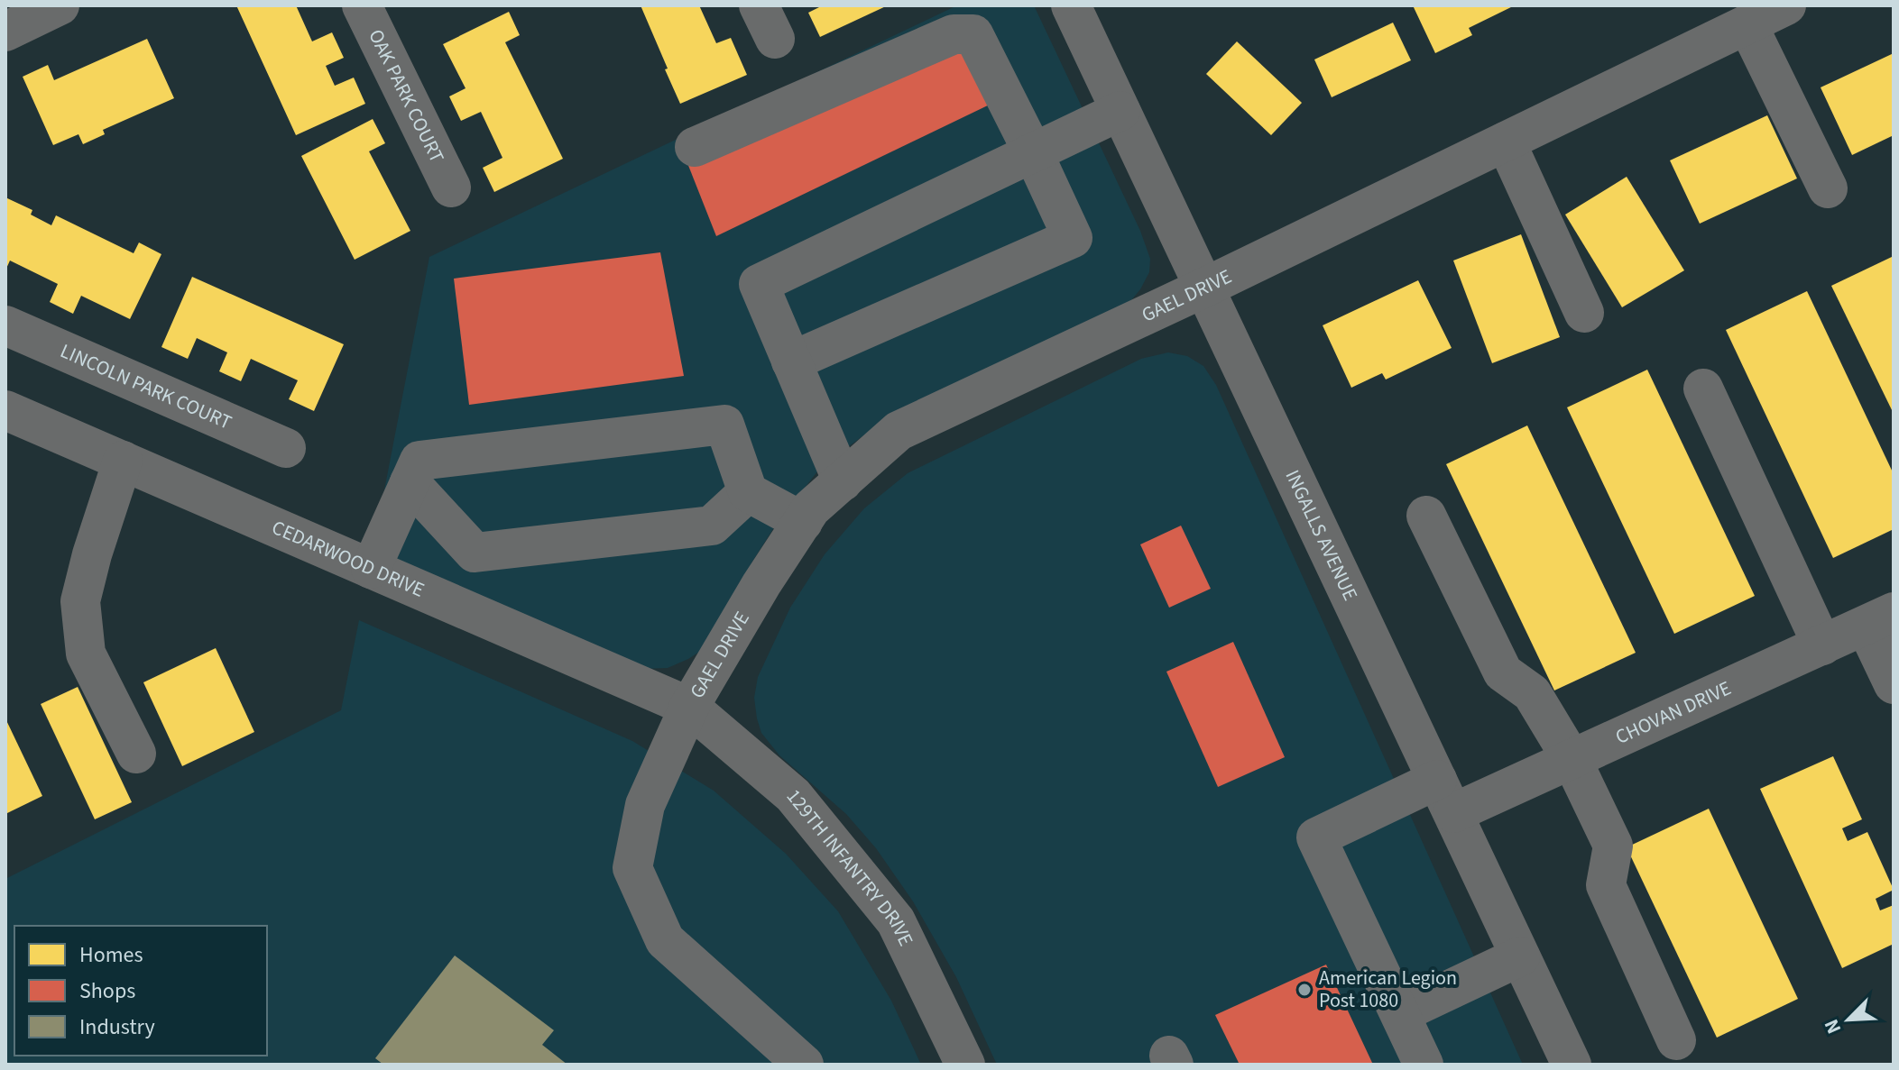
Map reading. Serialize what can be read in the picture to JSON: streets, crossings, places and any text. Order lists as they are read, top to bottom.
{
  "streets": {
    "street": [
      "OAK PARK COURT",
      "GAEL DRIVE",
      "LINCOLN PARK COURT",
      "INGALLS AVENUE",
      "CEDARWOOD DRIVE",
      "CHOVAN DRIVE",
      "129TH INFANTRY DRIVE"
    ]
  },
  "crossings": [
    ["GAEL DRIVE", "INGALLS AVENUE"],
    ["GAEL DRIVE", "CEDARWOOD DRIVE"],
    ["GAEL DRIVE", "129TH INFANTRY DRIVE"],
    ["INGALLS AVENUE", "CHOVAN DRIVE"],
    ["CEDARWOOD DRIVE", "129TH INFANTRY DRIVE"]
  ],
  "places": ["American Legion Post 1080"],
  "legend": ["Homes", "Shops", "Industry"],
  "north": "bottom left"
}
